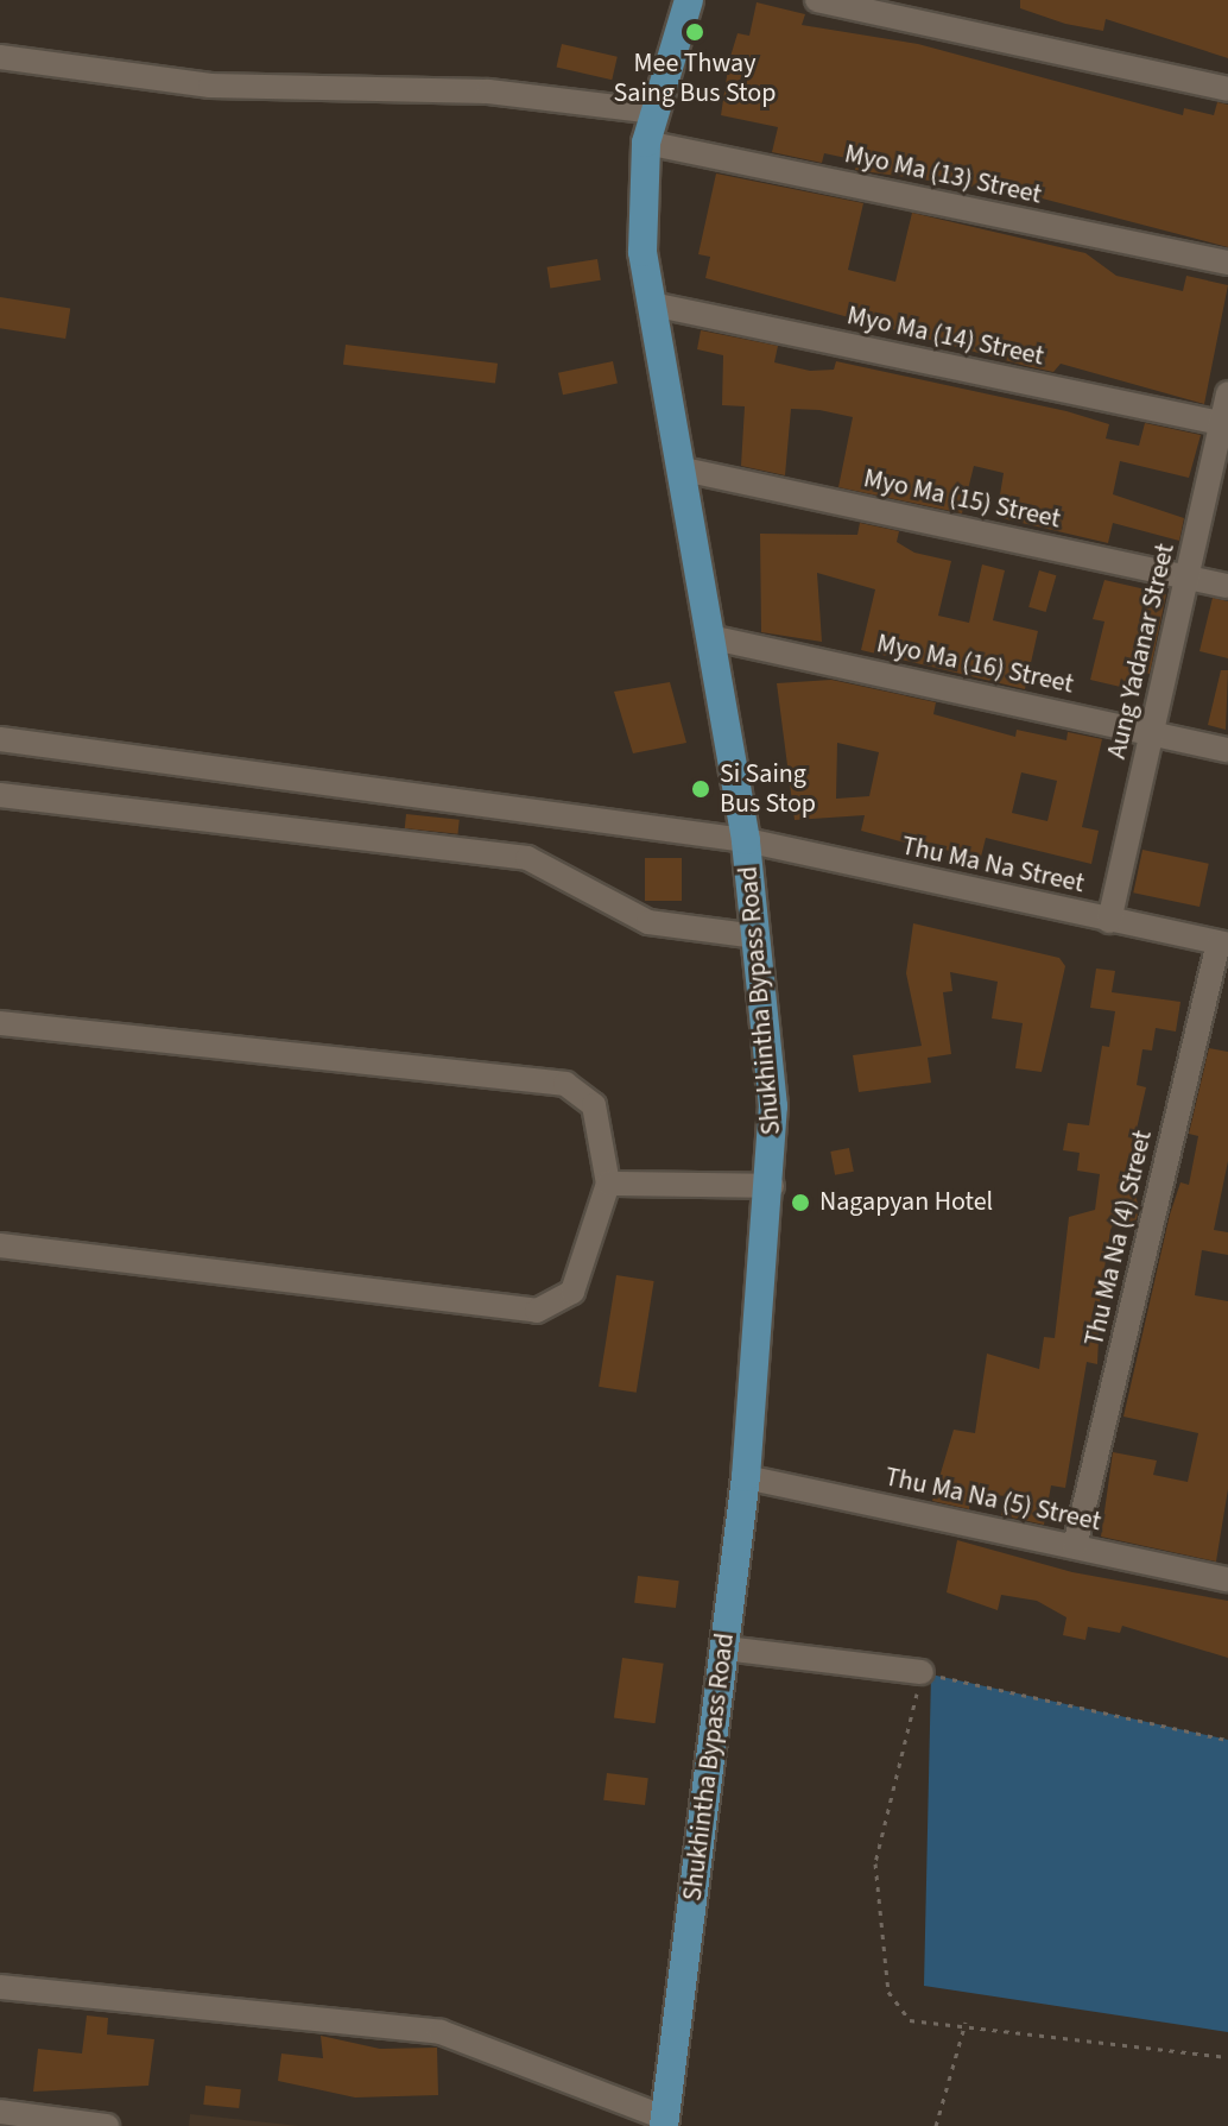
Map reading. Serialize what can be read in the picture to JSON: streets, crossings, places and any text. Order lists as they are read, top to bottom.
{
  "streets": {
    "main road": ["Shukhintha Bypass Road"],
    "street": [
      "Myo Ma (13) Street",
      "Myo Ma (14) Street",
      "Myo Ma (15) Street",
      "Aung Yadanar Street",
      "Myo Ma (16) Street",
      "Thu Ma Na Street",
      "Thu Ma Na (4) Street",
      "Thu Ma Na (5) Street"
    ]
  },
  "crossings": [
    ["Myo Ma (13) Street", "Shukhintha Bypass Road"],
    ["Myo Ma (14) Street", "Aung Yadanar Street"],
    ["Myo Ma (14) Street", "Shukhintha Bypass Road"],
    ["Myo Ma (15) Street", "Aung Yadanar Street"],
    ["Myo Ma (15) Street", "Shukhintha Bypass Road"],
    ["Aung Yadanar Street", "Myo Ma (16) Street"],
    ["Aung Yadanar Street", "Thu Ma Na Street"],
    ["Myo Ma (16) Street", "Shukhintha Bypass Road"],
    ["Thu Ma Na Street", "Shukhintha Bypass Road"],
    ["Thu Ma Na Street", "Thu Ma Na (4) Street"],
    ["Shukhintha Bypass Road", "Thu Ma Na (5) Street"],
    ["Thu Ma Na (4) Street", "Thu Ma Na (5) Street"]
  ],
  "places": ["Mee Thway Saing Bus Stop", "Si Saing Bus Stop", "Nagapyan Hotel"]
}
